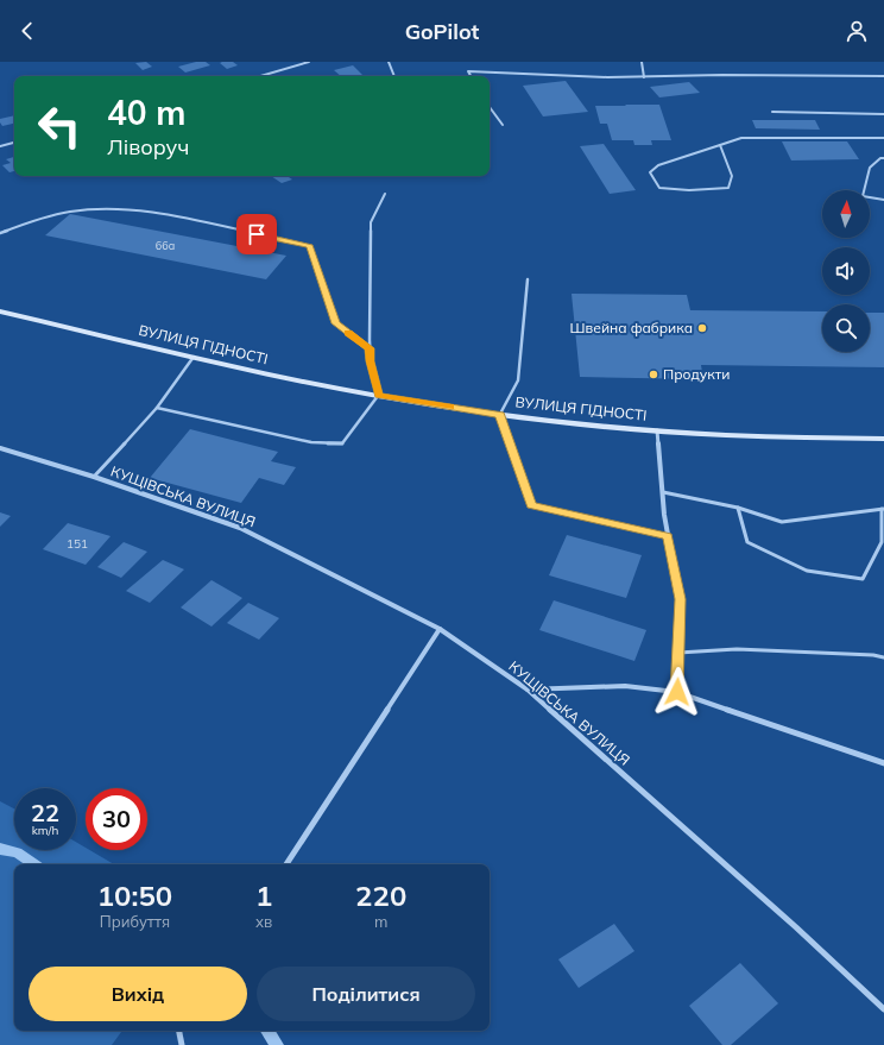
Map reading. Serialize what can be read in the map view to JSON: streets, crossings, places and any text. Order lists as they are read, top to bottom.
{
  "streets": {
    "main road": ["ВУЛИЦЯ ГІДНОСТІ"],
    "street": ["КУЩІВСЬКА ВУЛИЦЯ"]
  },
  "places": ["Швейна фабрика", "Продукти"],
  "house_numbers": ["66а", "151"],
  "north": "top",
  "page": {
    "header": "GoPilot",
    "turn": ["40 m", "Ліворуч"],
    "speed": "22 km/h",
    "limit": "30",
    "eta": [
      "10:50",
      "Прибуття",
      "1",
      "хв",
      "220",
      "m"
    ],
    "buttons": ["Вихід", "Поділитися"]
  }
}
